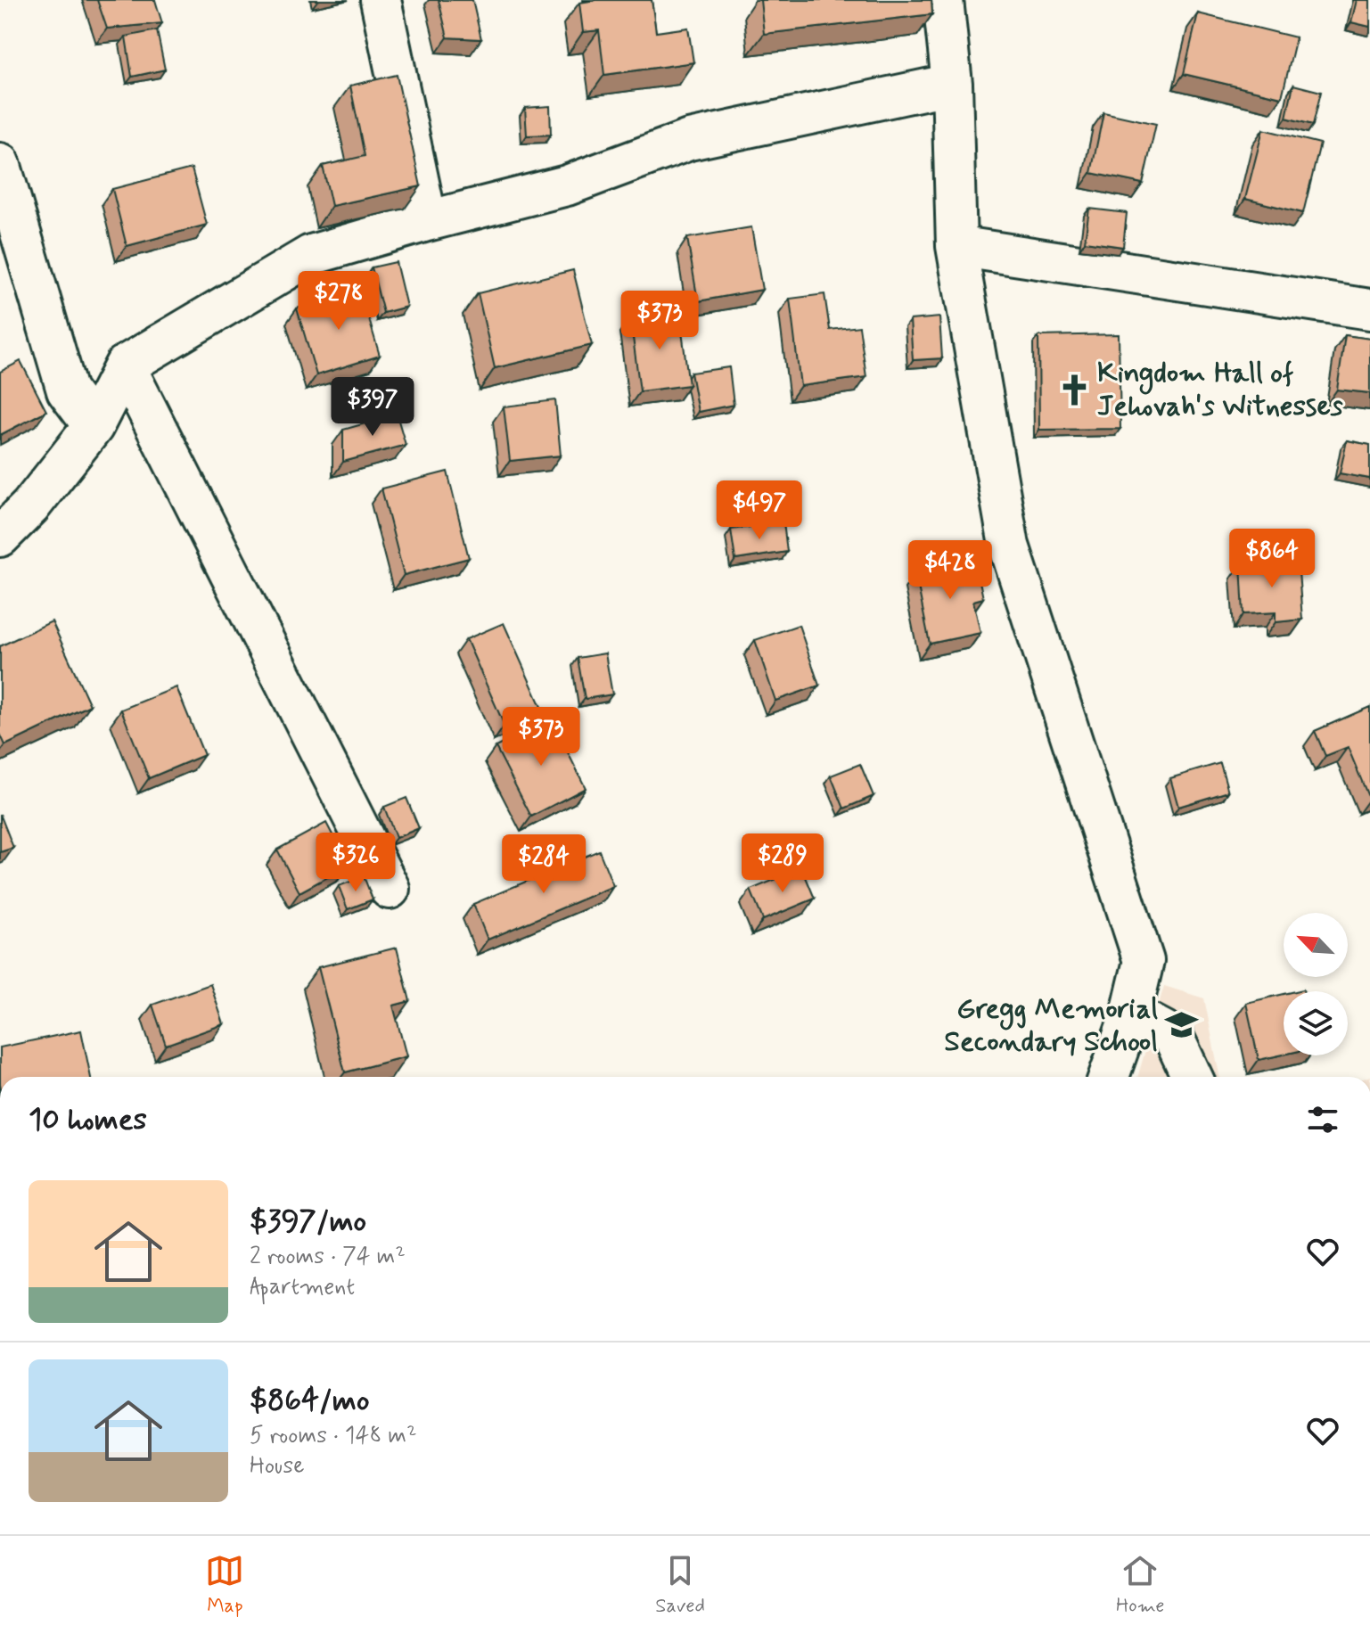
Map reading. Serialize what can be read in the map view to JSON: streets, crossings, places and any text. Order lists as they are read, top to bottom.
{
  "places": {
    "church": ["Kingdom Hall of Jehovah's Witnesses"],
    "school or university": ["Gregg Memorial Secondary School"]
  },
  "north": "top left",
  "page": {
    "price": [
      "$278",
      "$373",
      "$397",
      "$497",
      "$864",
      "$428",
      "$373",
      "$326",
      "$289",
      "$284"
    ],
    "heading": "10 homes",
    "list": [
      {
        "name": "$397/mo",
        "note": "2 rooms · 74 m² · Apartment"
      },
      {
        "name": "$864/mo",
        "note": "5 rooms · 148 m² · House"
      }
    ],
    "tabs": ["Map", "Saved", "Home"]
  }
}
